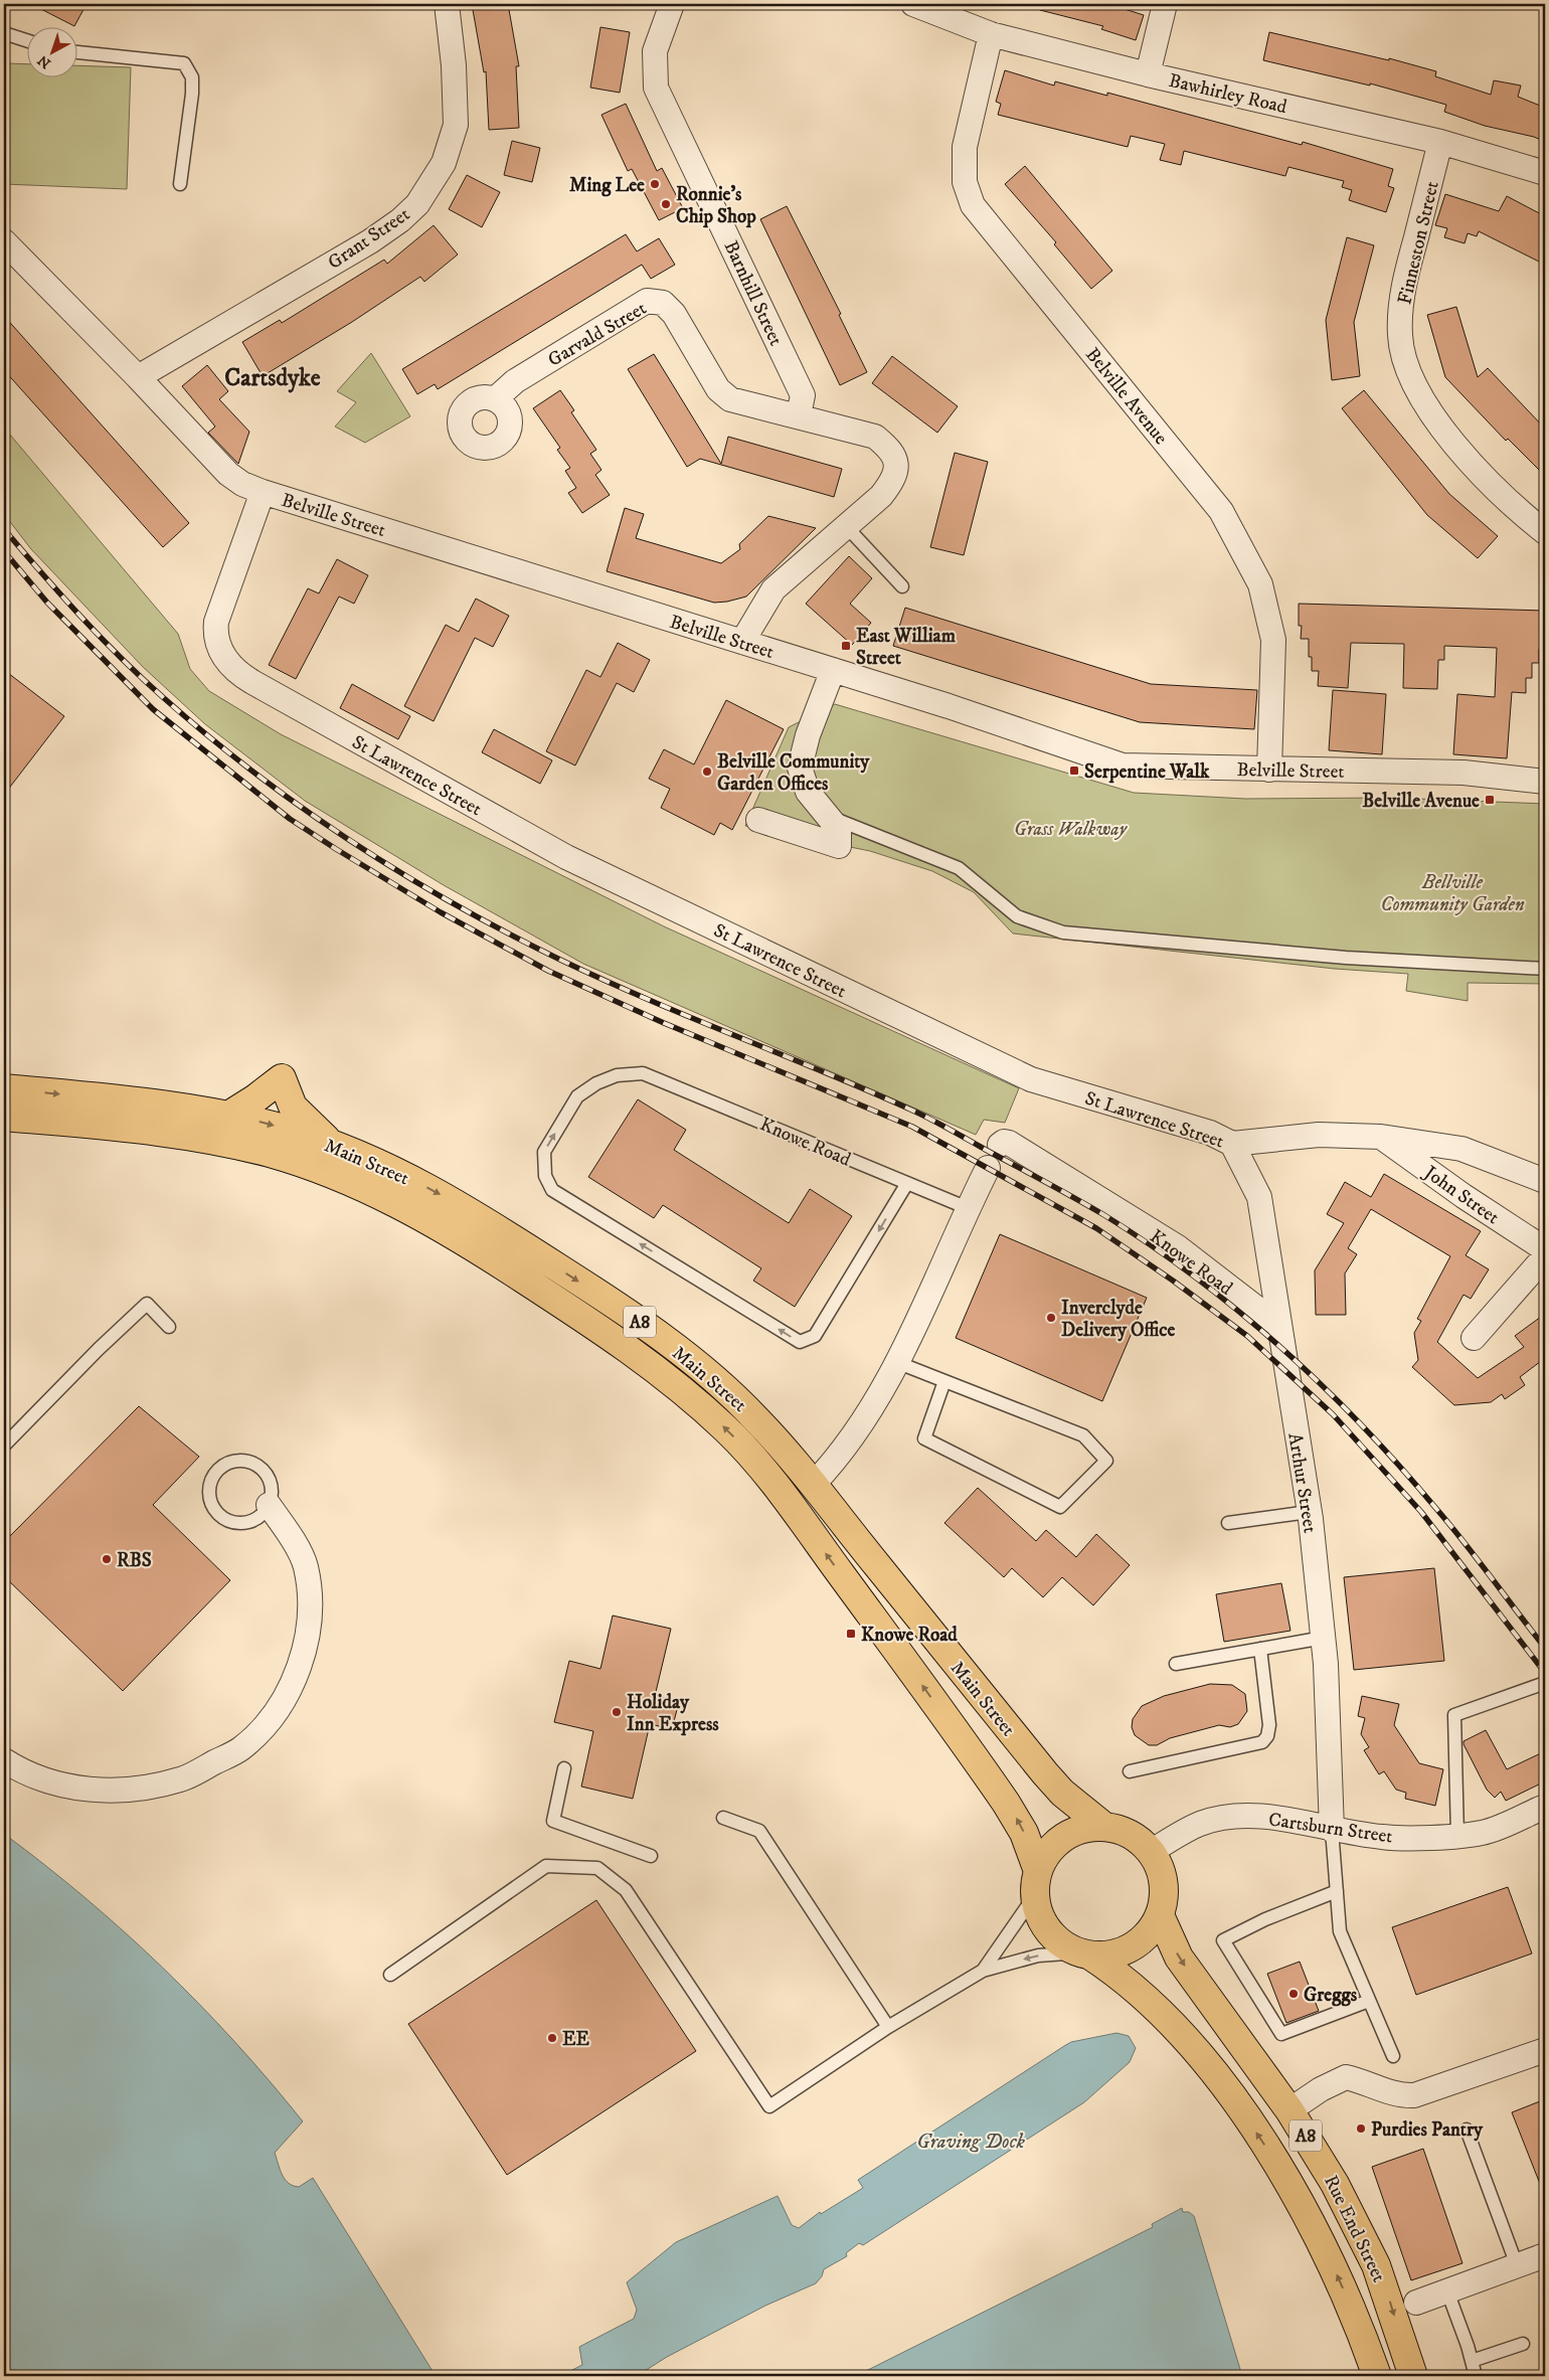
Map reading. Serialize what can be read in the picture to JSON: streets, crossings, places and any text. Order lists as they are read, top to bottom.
{
  "streets": {
    "highway": ["Main Street", "A8", "Rue End Street"],
    "street": [
      "Bawhirley Road",
      "Grant Street",
      "Finneston Street",
      "Barnhill Street",
      "Garvald Street",
      "Belville Avenue",
      "Belville Street",
      "St Lawrence Street",
      "Knowe Road",
      "John Street",
      "Arthur Street",
      "Cartsburn Street"
    ]
  },
  "crossings": [
    ["Bawhirley Road", "Finneston Street"],
    ["Bawhirley Road", "Belville Avenue"],
    ["Grant Street", "Belville Street"],
    ["Barnhill Street", "Garvald Street"],
    ["Belville Avenue", "Belville Street"],
    ["Belville Street", "St Lawrence Street"],
    ["St Lawrence Street", "John Street"],
    ["St Lawrence Street", "Arthur Street"],
    ["Knowe Road", "Arthur Street"],
    ["Main Street", "A8"],
    ["Main Street", "Cartsburn Street"],
    ["Main Street", "Rue End Street"],
    ["A8", "Cartsburn Street"],
    ["A8", "Rue End Street"],
    ["Arthur Street", "Cartsburn Street"],
    ["Cartsburn Street", "Rue End Street"]
  ],
  "districts": ["Cartsdyke"],
  "water": ["Graving Dock"],
  "parks": ["Grass Walkway", "Bellville Community Garden"],
  "places": {
    "other": [
      "Ming Lee",
      "Ronnie's Chip Shop",
      "Belville Community Garden Offices",
      "Inverclyde Delivery Office",
      "RBS",
      "Holiday Inn Express",
      "Greggs",
      "EE",
      "Purdies Pantry"
    ],
    "transit": [
      "East William Street",
      "Serpentine Walk",
      "Belville Avenue",
      "Knowe Road"
    ]
  },
  "north": "bottom left"
}
